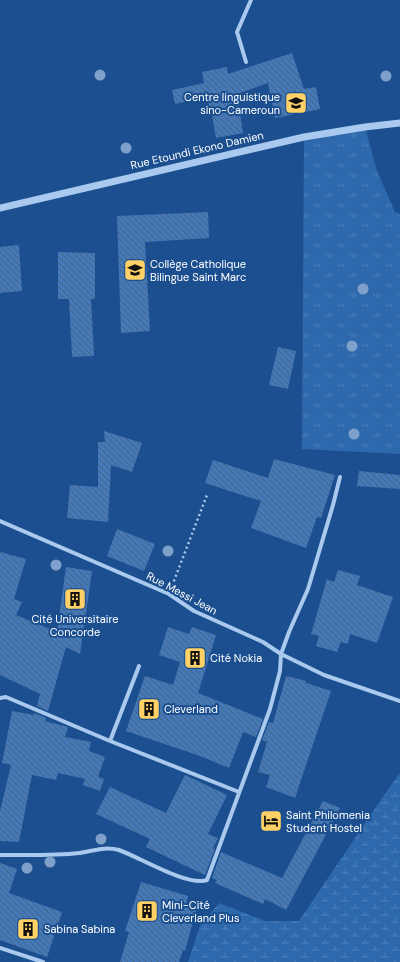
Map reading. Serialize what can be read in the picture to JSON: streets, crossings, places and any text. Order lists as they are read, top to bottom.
{
  "streets": {
    "street": ["Rue Etoundi Ekono Damien", "Rue Messi Jean"]
  },
  "places": {
    "school or university": ["Centre linguistique sino-Cameroun", "Collège Catholique Bilingue Saint Marc"],
    "building": [
      "Cité Universitaire Concorde",
      "Cité Nokia",
      "Cleverland",
      "Mini-Cité Cleverland Plus",
      "Sabina Sabina"
    ],
    "hotel": ["Saint Philomenia Student Hostel"]
  }
}
